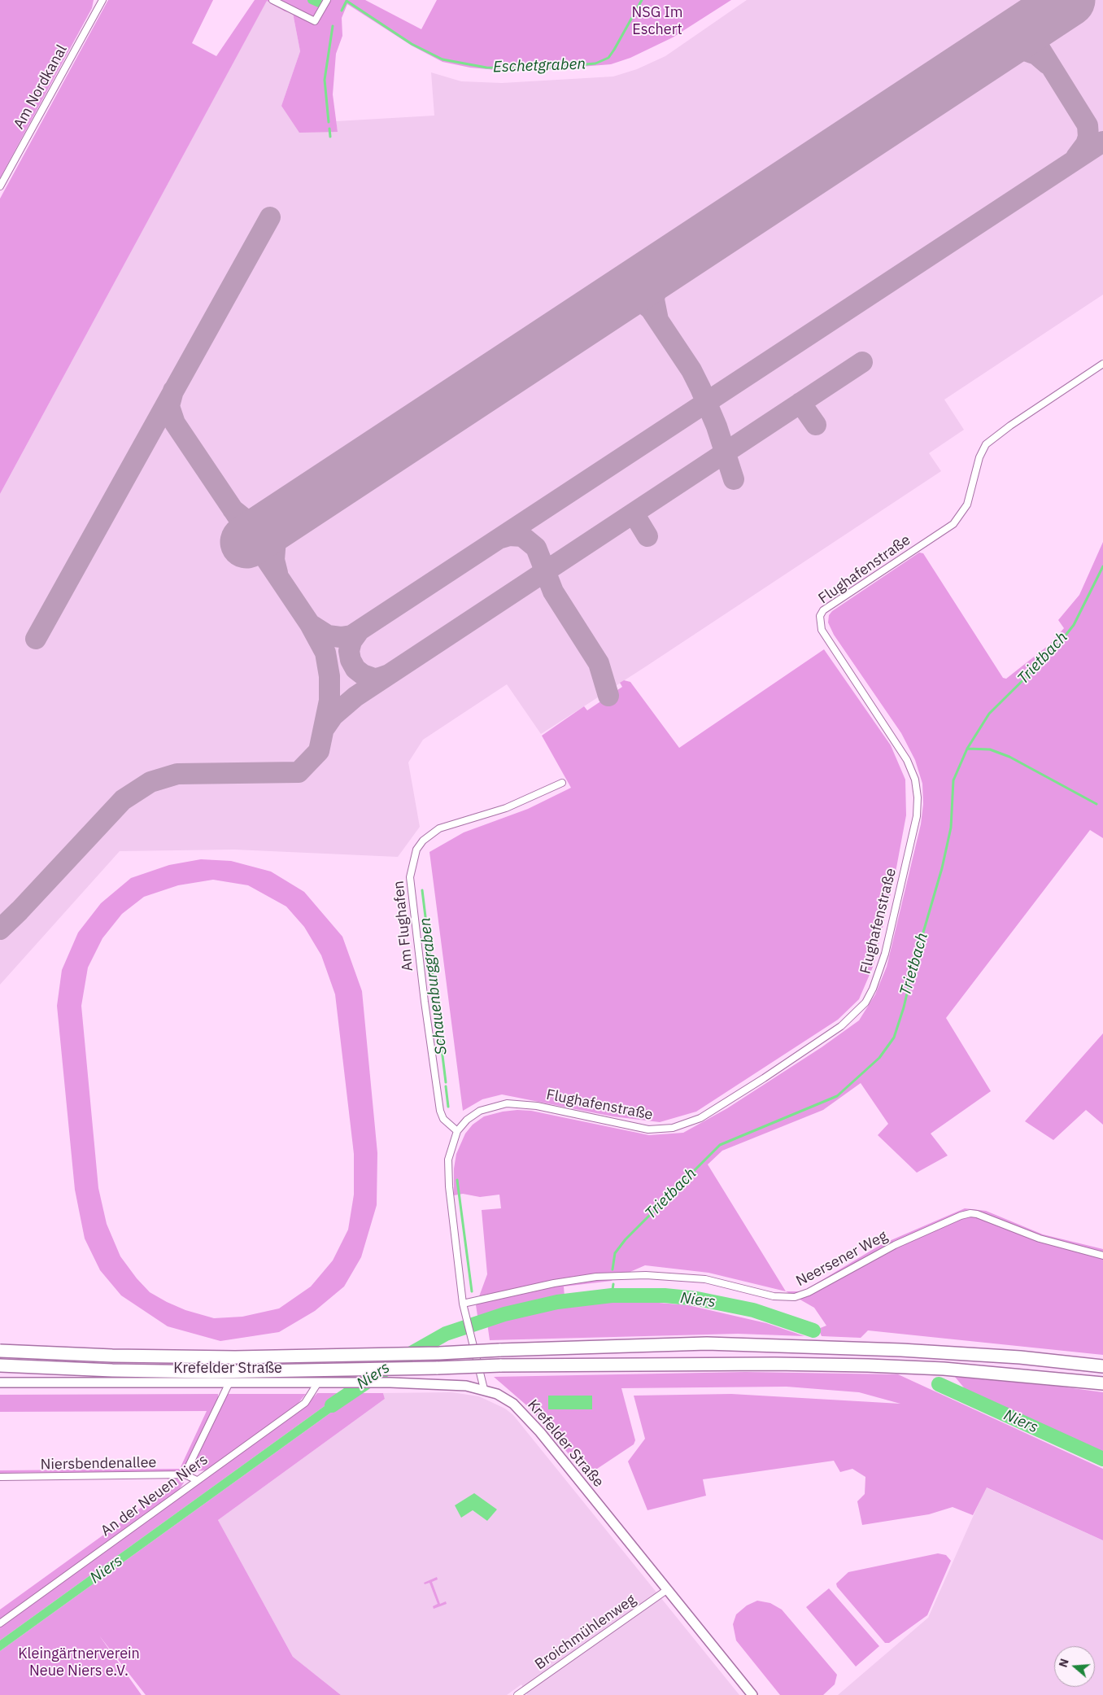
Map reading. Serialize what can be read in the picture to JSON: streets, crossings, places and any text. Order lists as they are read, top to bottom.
{
  "streets": {
    "street": [
      "Am Nordkanal",
      "Flughafenstraße",
      "Am Flughafen",
      "Neersener Weg",
      "Krefelder Straße",
      "Niersbendenallee",
      "An der Neuen Niers",
      "Broichmühlenweg"
    ]
  },
  "crossings": [
    ["Flughafenstraße", "Am Flughafen"],
    ["Flughafenstraße", "Neersener Weg"],
    ["Flughafenstraße", "Krefelder Straße"],
    ["Krefelder Straße", "An der Neuen Niers"],
    ["Krefelder Straße", "Broichmühlenweg"],
    ["Niersbendenallee", "An der Neuen Niers"]
  ],
  "water": [
    "Eschetgraben",
    "Trietbach",
    "Schauenburggraben",
    "Niers"
  ],
  "parks": ["NSG Im Eschert", "Kleingärtnerverein Neue Niers e.V."],
  "north": "left"
}
